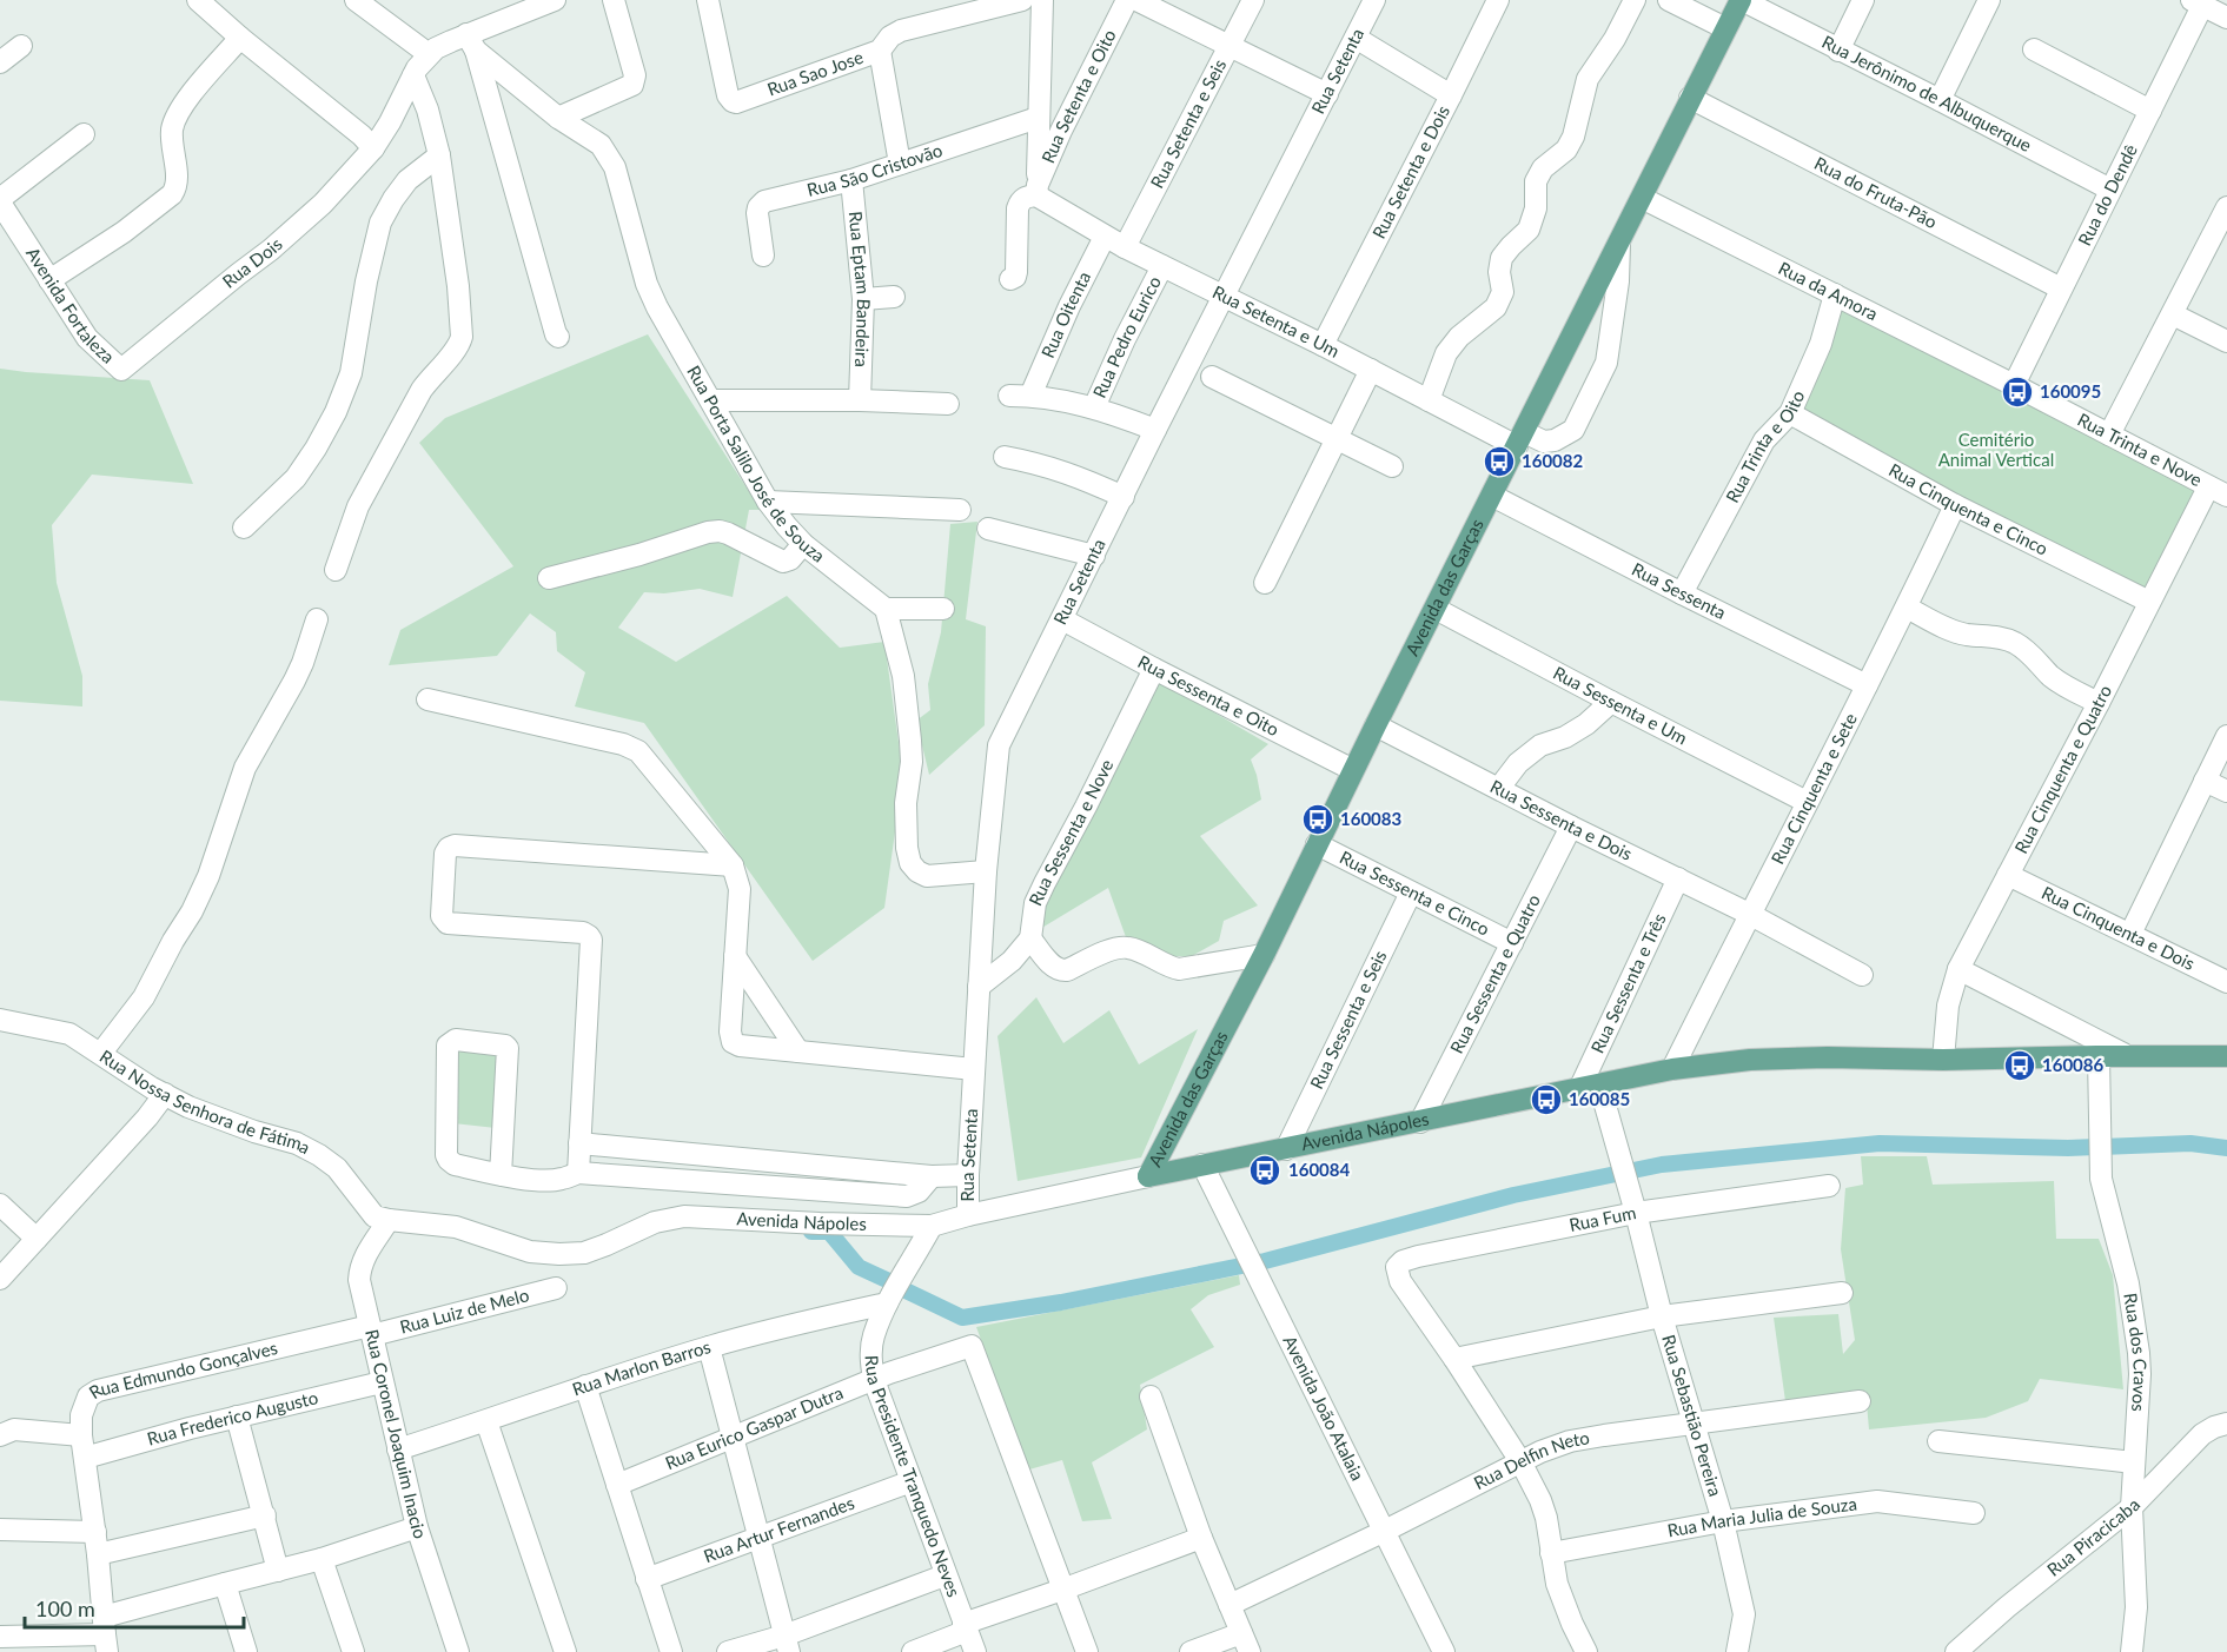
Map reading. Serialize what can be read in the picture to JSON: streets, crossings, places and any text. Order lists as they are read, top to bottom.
{
  "streets": {
    "main road": ["Avenida das Garças", "Avenida Nápoles"],
    "street": [
      "Rua Setenta",
      "Rua Sao Jose",
      "Rua Jerônimo de Albuquerque",
      "Rua Setenta e Oito",
      "Rua Setenta e Seis",
      "Rua São Cristovão",
      "Rua Setenta e Dois",
      "Rua do Fruta-Pão",
      "Rua do Dendê",
      "Rua Dois",
      "Rua Eptam Bandeira",
      "Rua da Amora",
      "Avenida Fortaleza",
      "Rua Oitenta",
      "Rua Setenta e Um",
      "Rua Pedro Eurico",
      "Rua Trinta e Oito",
      "Rua Trinta e Nove",
      "Rua Porta Salilo José de Souza",
      "Rua Cinquenta e Cinco",
      "Rua Sessenta",
      "Rua Sessenta e Oito",
      "Rua Sessenta e Um",
      "Rua Cinquenta e Quatro",
      "Rua Cinquenta e Sete",
      "Rua Sessenta e Dois",
      "Rua Sessenta e Nove",
      "Rua Sessenta e Cinco",
      "Rua Cinquenta e Dois",
      "Rua Sessenta e Quatro",
      "Rua Sessenta e Três",
      "Rua Sessenta e Seis",
      "Rua Nossa Senhora de Fátima",
      "Rua Fum",
      "Rua Luiz de Melo",
      "Rua dos Cravos",
      "Rua Marlon Barros",
      "Rua Edmundo Gonçalves",
      "Avenida João Atalaia",
      "Rua Sebastião Pereira",
      "Rua Frederico Augusto",
      "Rua Eurico Gaspar Dutra",
      "Rua Coronel Joaquim Inacio",
      "Rua Delfin Neto",
      "Rua Presidente Tranquedo Neves",
      "Rua Maria Julia de Souza",
      "Rua Artur Fernandes",
      "Rua Piracicaba"
    ]
  },
  "crossings": [
    ["Rua Setenta", "Rua Setenta e Um"],
    ["Rua Setenta", "Rua Sessenta e Oito"],
    ["Rua Setenta", "Avenida Nápoles"],
    ["Rua Jerônimo de Albuquerque", "Rua do Dendê"],
    ["Rua Jerônimo de Albuquerque", "Avenida das Garças"],
    ["Rua Setenta e Oito", "Rua Setenta e Um"],
    ["Rua Setenta e Seis", "Rua Setenta e Um"],
    ["Rua São Cristovão", "Rua Eptam Bandeira"],
    ["Rua Setenta e Dois", "Rua Setenta e Um"],
    ["Rua do Fruta-Pão", "Rua do Dendê"],
    ["Rua do Fruta-Pão", "Avenida das Garças"],
    ["Rua do Dendê", "Rua da Amora"],
    ["Rua do Dendê", "Rua Trinta e Nove"],
    ["Rua Dois", "Avenida Fortaleza"],
    ["Rua da Amora", "Rua Trinta e Oito"],
    ["Rua da Amora", "Rua Trinta e Nove"],
    ["Rua da Amora", "Avenida das Garças"],
    ["Rua Oitenta", "Rua Setenta e Um"],
    ["Rua Setenta e Um", "Rua Pedro Eurico"],
    ["Rua Setenta e Um", "Avenida das Garças"],
    ["Rua Trinta e Oito", "Rua Cinquenta e Cinco"],
    ["Rua Trinta e Oito", "Rua Sessenta"],
    ["Rua Trinta e Nove", "Rua Cinquenta e Quatro"],
    ["Rua Cinquenta e Cinco", "Rua Cinquenta e Quatro"],
    ["Rua Cinquenta e Cinco", "Rua Cinquenta e Sete"],
    ["Avenida das Garças", "Rua Sessenta"],
    ["Avenida das Garças", "Rua Sessenta e Oito"],
    ["Avenida das Garças", "Rua Sessenta e Um"],
    ["Avenida das Garças", "Rua Sessenta e Dois"],
    ["Avenida das Garças", "Rua Sessenta e Cinco"],
    ["Avenida das Garças", "Avenida Nápoles"],
    ["Rua Sessenta", "Rua Cinquenta e Sete"],
    ["Rua Sessenta e Oito", "Rua Sessenta e Nove"],
    ["Rua Sessenta e Um", "Rua Cinquenta e Sete"],
    ["Rua Cinquenta e Quatro", "Rua Cinquenta e Dois"],
    ["Rua Cinquenta e Quatro", "Avenida Nápoles"],
    ["Rua Cinquenta e Sete", "Rua Sessenta e Dois"],
    ["Rua Cinquenta e Sete", "Avenida Nápoles"],
    ["Rua Sessenta e Dois", "Rua Sessenta e Quatro"],
    ["Rua Sessenta e Dois", "Rua Sessenta e Três"],
    ["Rua Sessenta e Cinco", "Rua Sessenta e Quatro"],
    ["Rua Sessenta e Cinco", "Rua Sessenta e Seis"],
    ["Rua Sessenta e Quatro", "Avenida Nápoles"],
    ["Rua Sessenta e Três", "Avenida Nápoles"],
    ["Rua Sessenta e Três", "Rua Sebastião Pereira"],
    ["Rua Sessenta e Seis", "Avenida Nápoles"],
    ["Rua Nossa Senhora de Fátima", "Avenida Nápoles"],
    ["Rua Nossa Senhora de Fátima", "Rua Coronel Joaquim Inacio"],
    ["Avenida Nápoles", "Rua dos Cravos"],
    ["Avenida Nápoles", "Avenida João Atalaia"],
    ["Avenida Nápoles", "Rua Sebastião Pereira"],
    ["Avenida Nápoles", "Rua Coronel Joaquim Inacio"],
    ["Avenida Nápoles", "Rua Presidente Tranquedo Neves"],
    ["Rua Fum", "Rua Sebastião Pereira"],
    ["Rua Luiz de Melo", "Rua Edmundo Gonçalves"],
    ["Rua Luiz de Melo", "Rua Coronel Joaquim Inacio"],
    ["Rua dos Cravos", "Rua Piracicaba"],
    ["Rua Marlon Barros", "Rua Coronel Joaquim Inacio"],
    ["Rua Marlon Barros", "Rua Presidente Tranquedo Neves"],
    ["Rua Edmundo Gonçalves", "Rua Frederico Augusto"],
    ["Rua Edmundo Gonçalves", "Rua Coronel Joaquim Inacio"],
    ["Avenida João Atalaia", "Rua Delfin Neto"],
    ["Rua Sebastião Pereira", "Rua Delfin Neto"],
    ["Rua Sebastião Pereira", "Rua Maria Julia de Souza"],
    ["Rua Frederico Augusto", "Rua Coronel Joaquim Inacio"],
    ["Rua Eurico Gaspar Dutra", "Rua Presidente Tranquedo Neves"],
    ["Rua Presidente Tranquedo Neves", "Rua Artur Fernandes"]
  ],
  "parks": ["Cemitério Animal Vertical"],
  "places": {
    "bus stop": [
      "160095",
      "160082",
      "160083",
      "160086",
      "160085",
      "160084"
    ]
  },
  "scale_bar": "100 m"
}
